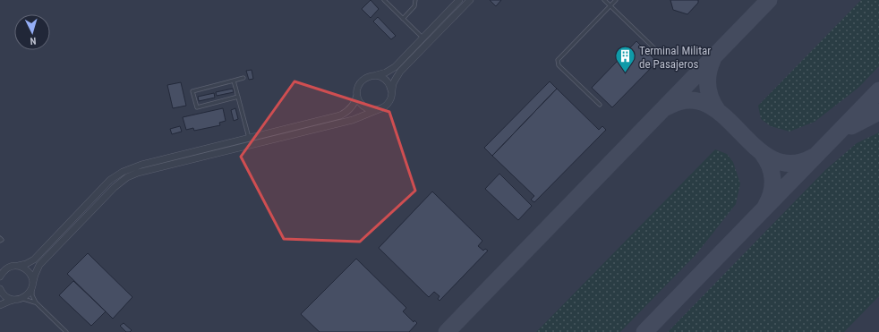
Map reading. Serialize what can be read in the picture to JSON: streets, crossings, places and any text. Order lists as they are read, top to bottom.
{
  "places": {
    "building": ["Terminal Militar de Pasajeros"]
  },
  "north": "bottom"
}
